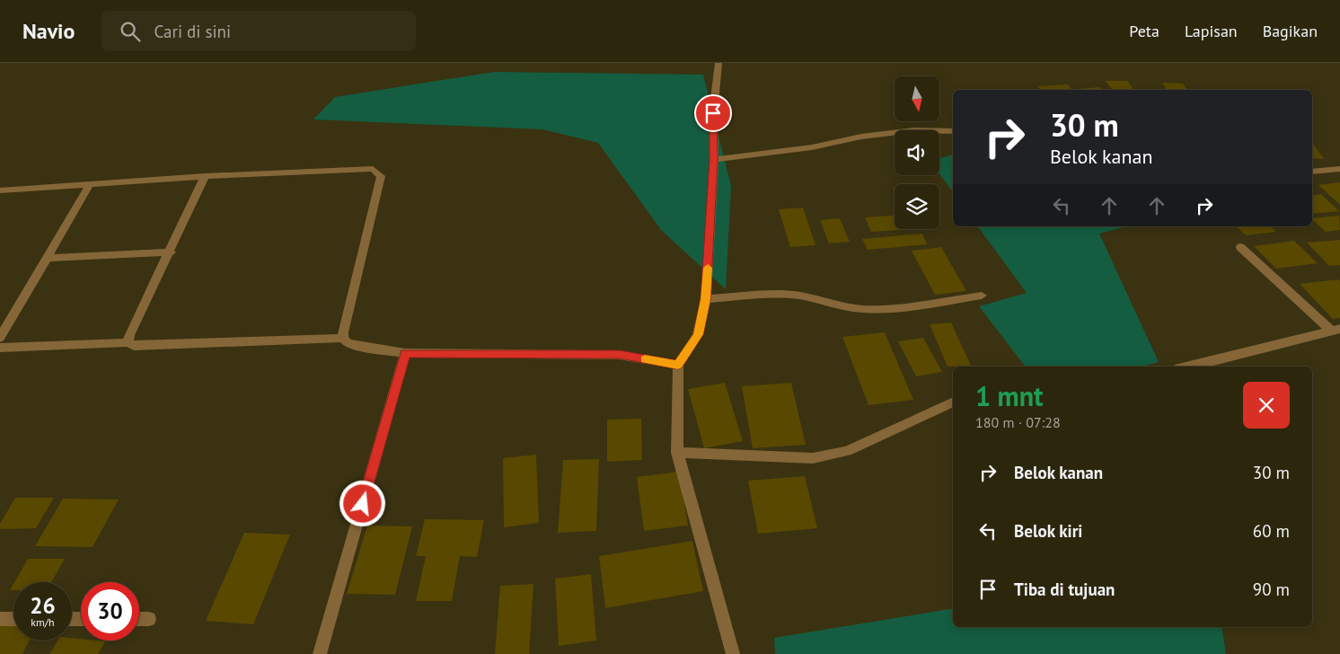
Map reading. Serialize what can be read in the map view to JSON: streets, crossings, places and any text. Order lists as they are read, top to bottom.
{
  "north": "bottom",
  "page": {
    "header": "Navio",
    "search": "Cari di sini",
    "nav": ["Peta", "Lapisan", "Bagikan"],
    "turn": ["30 m", "Belok kanan"],
    "heading": ["1 mnt", "180 m · 07:28"],
    "list": [
      {
        "name": "Belok kanan",
        "value": "30 m"
      },
      {
        "name": "Belok kiri",
        "value": "60 m"
      },
      {
        "name": "Tiba di tujuan",
        "value": "90 m"
      }
    ],
    "speed": "26 km/h",
    "limit": "30"
  }
}
